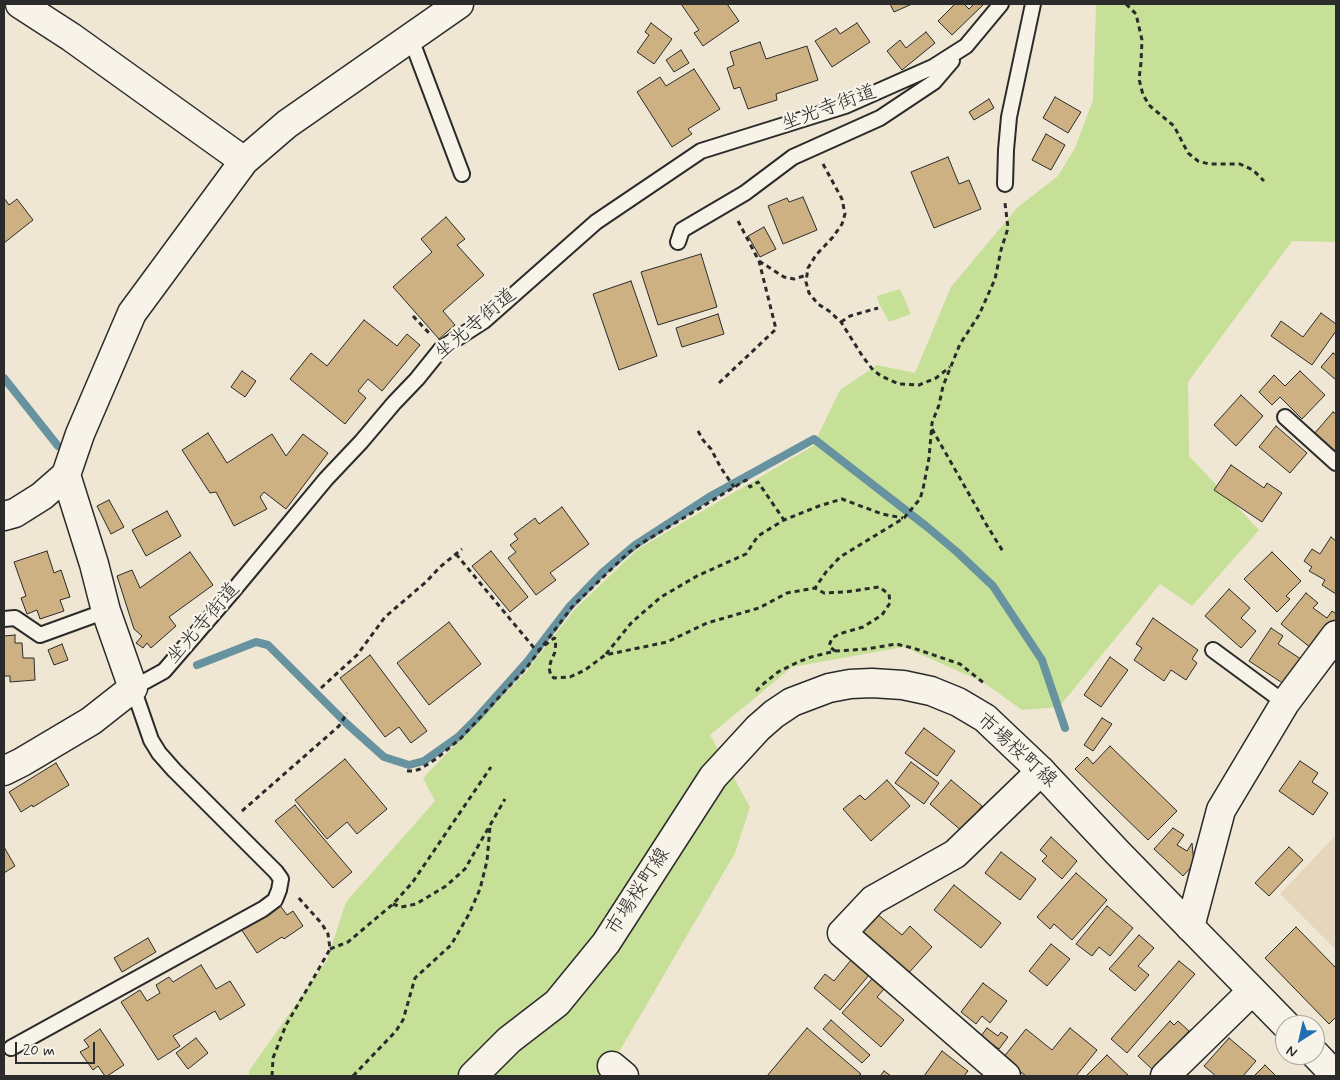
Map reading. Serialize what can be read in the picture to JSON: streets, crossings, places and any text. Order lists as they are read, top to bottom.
{
  "streets": {
    "street": ["坐光寺街道", "市場桜町線"]
  },
  "scale_bar": "20 m",
  "north": "bottom left"
}
